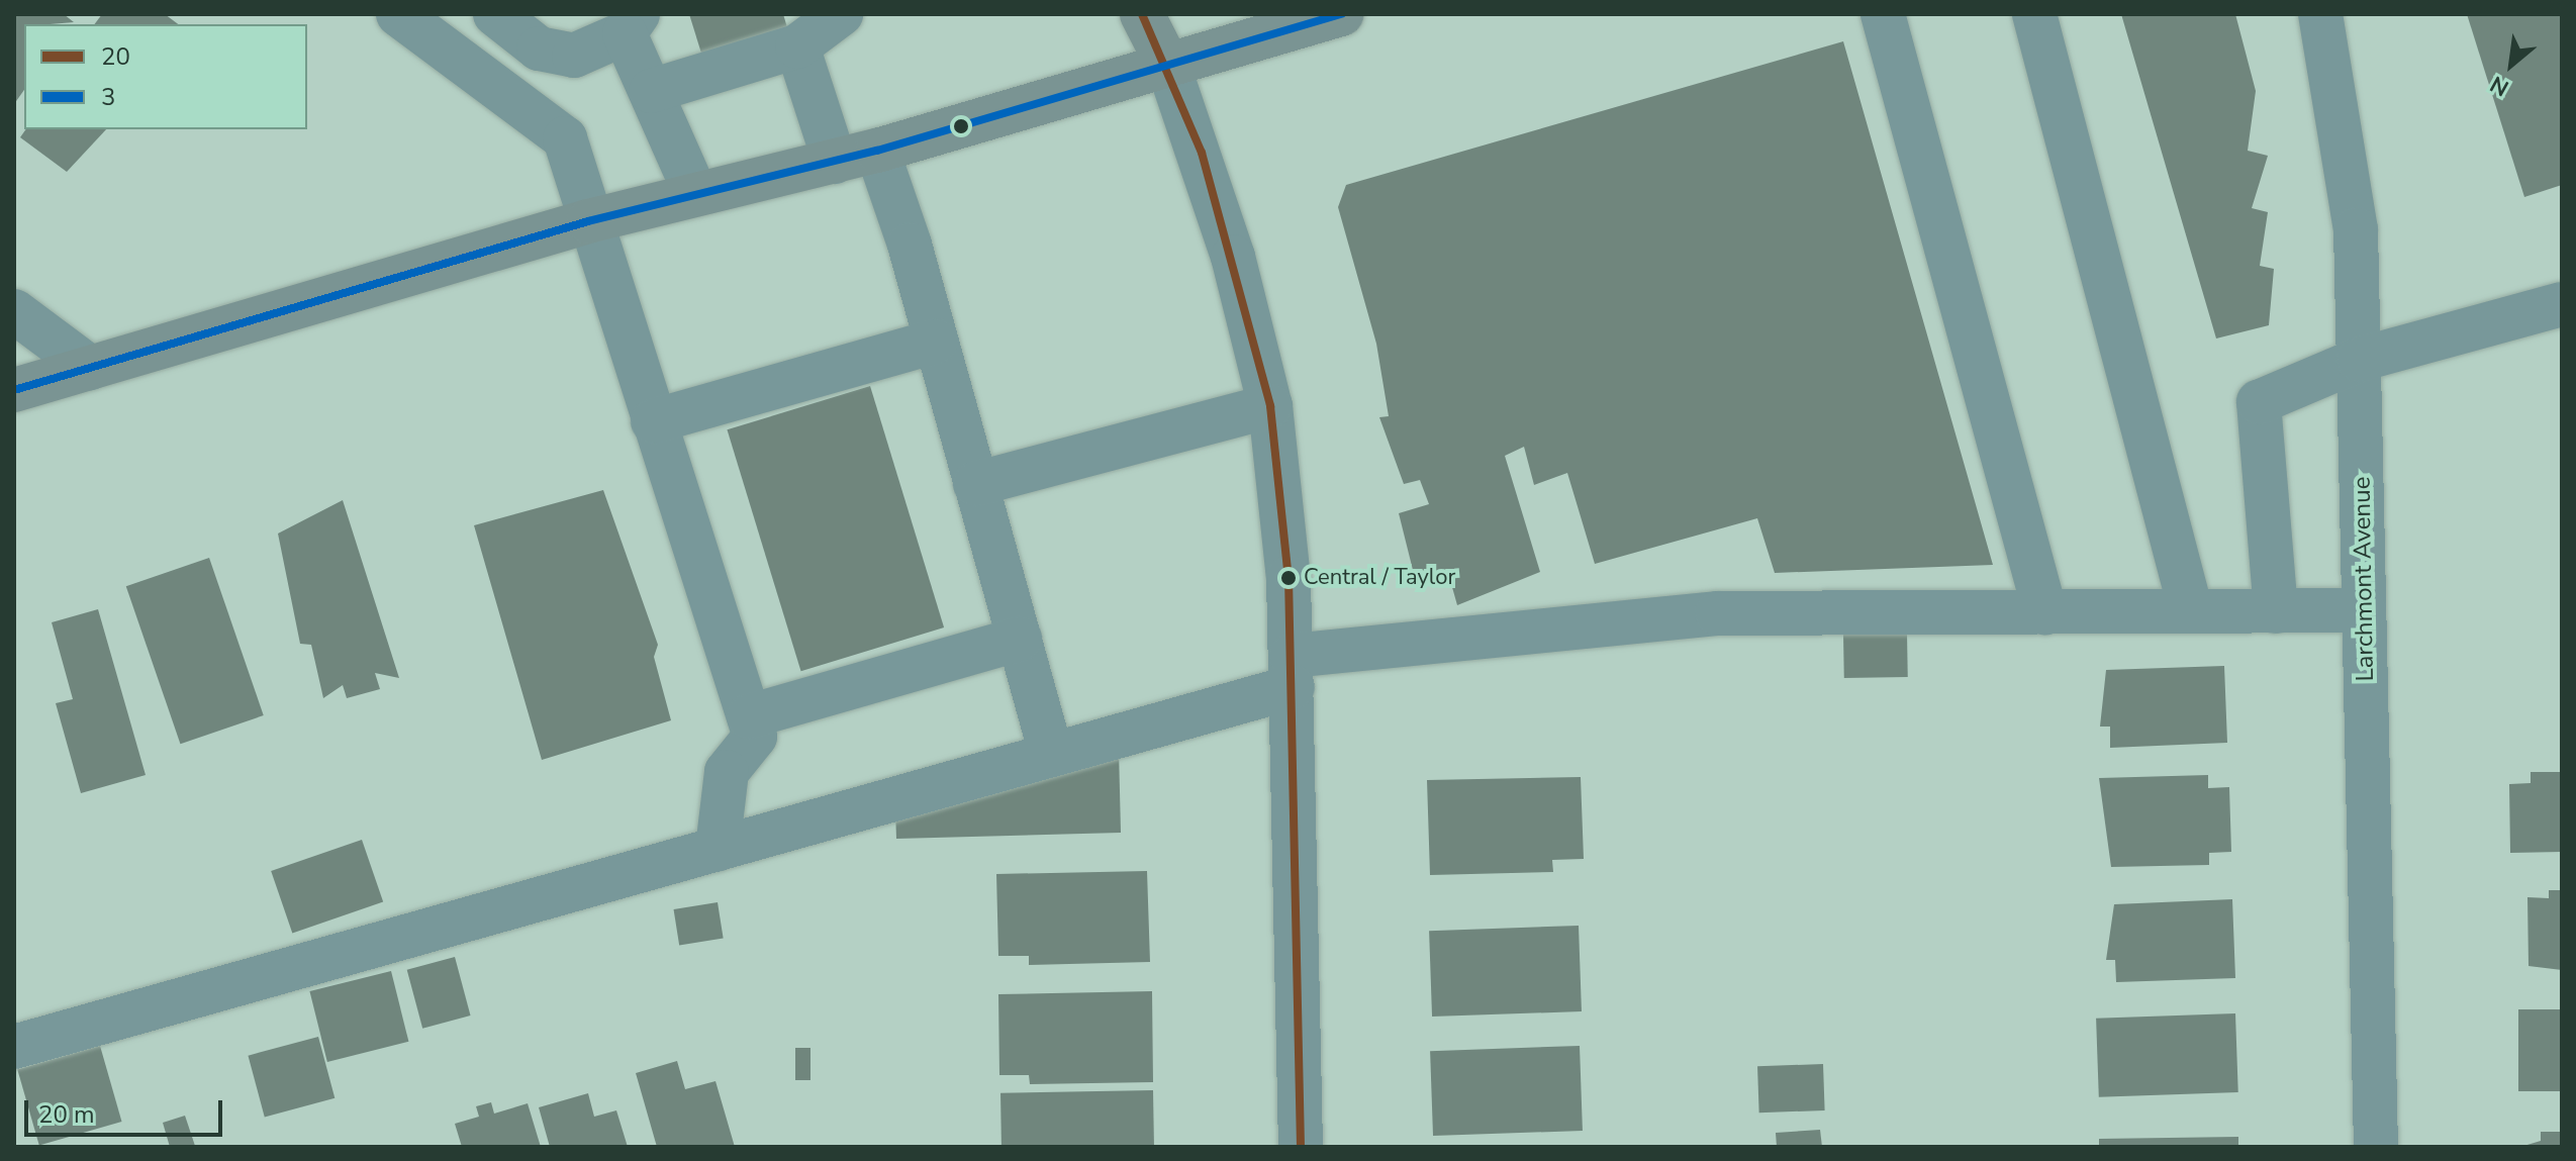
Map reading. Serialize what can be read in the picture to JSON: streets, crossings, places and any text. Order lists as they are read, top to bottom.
{
  "streets": {
    "street": ["Larchmont Avenue"]
  },
  "places": ["Central / Taylor"],
  "lines": ["transit line 20", "transit line 3"],
  "legend": ["20", "3"],
  "scale_bar": "20 m",
  "north": "bottom left"
}
